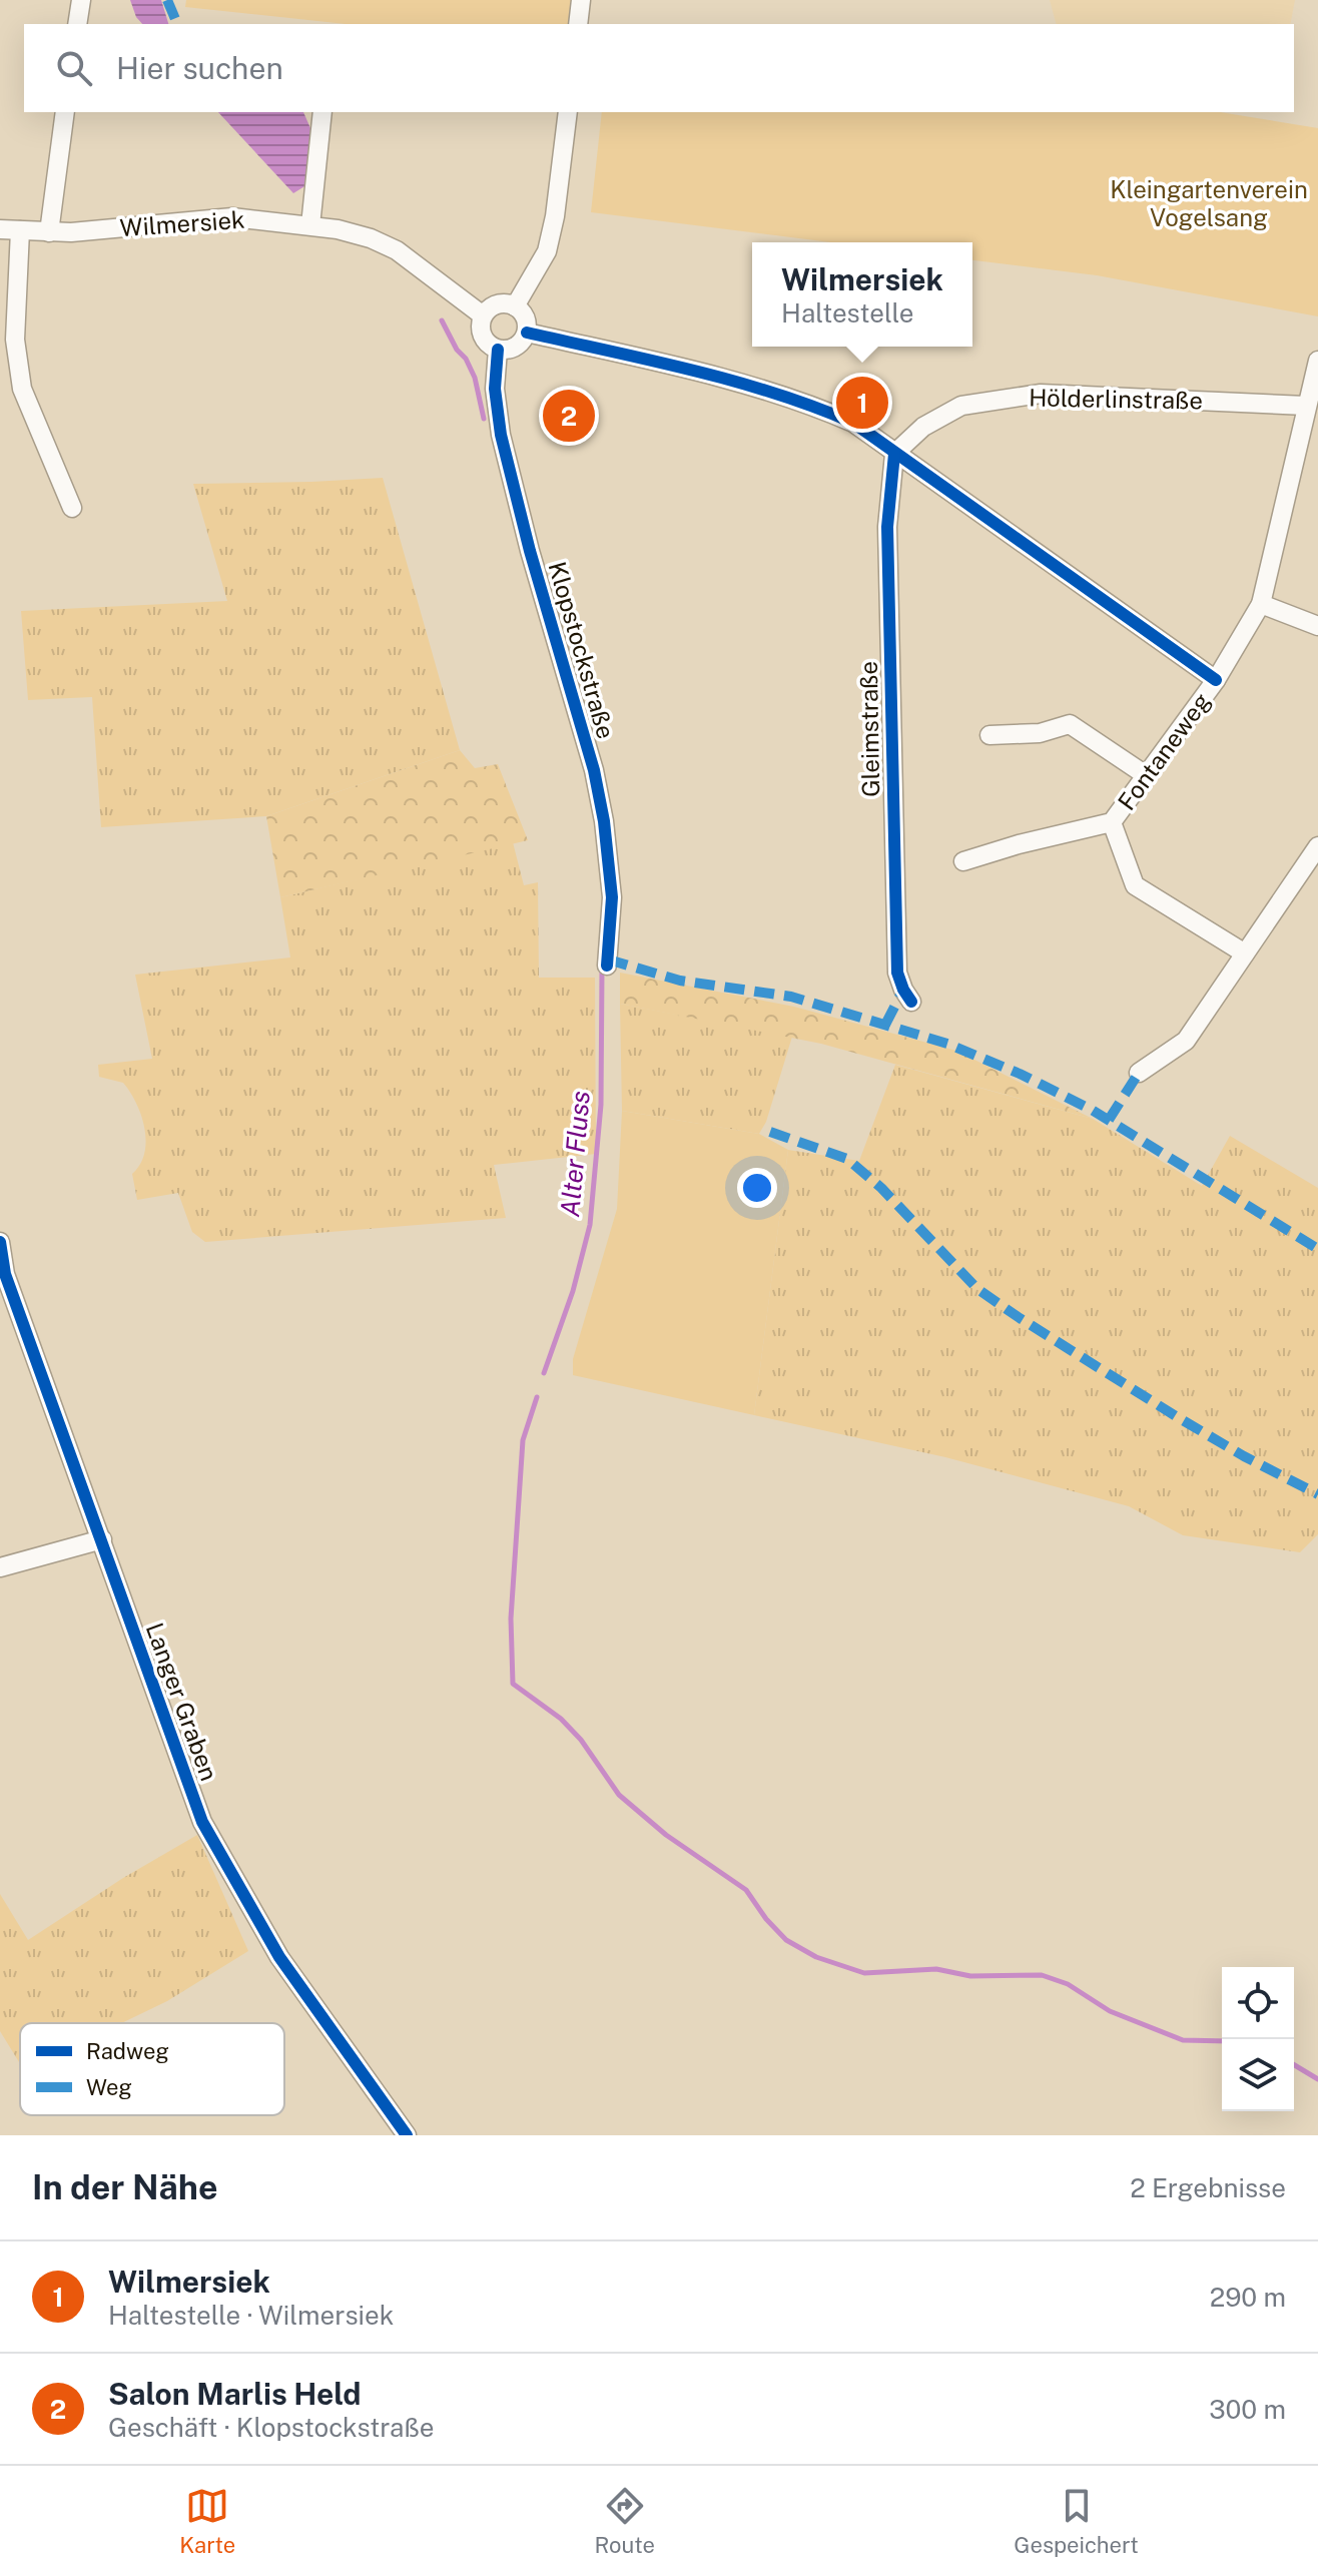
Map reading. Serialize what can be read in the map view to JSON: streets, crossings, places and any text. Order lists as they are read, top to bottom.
{
  "streets": {
    "street": [
      "Wilmersiek",
      "Hölderlinstraße",
      "Klopstockstraße",
      "Gleimstraße",
      "Fontaneweg",
      "Langer Graben"
    ]
  },
  "crossings": [
    ["Wilmersiek", "Klopstockstraße"],
    ["Hölderlinstraße", "Gleimstraße"],
    ["Hölderlinstraße", "Fontaneweg"]
  ],
  "water": ["Alter Fluss"],
  "parks": ["Kleingartenverein Vogelsang"],
  "legend": ["Radweg", "Weg"],
  "page": {
    "search": "Hier suchen",
    "popup": ["Wilmersiek", "Haltestelle"],
    "pins": ["1", "2"],
    "heading": ["In der Nähe", "2 Ergebnisse"],
    "list": [
      {
        "mark": "1",
        "name": "Wilmersiek",
        "note": "Haltestelle · Wilmersiek",
        "value": "290 m"
      },
      {
        "mark": "2",
        "name": "Salon Marlis Held",
        "note": "Geschäft · Klopstockstraße",
        "value": "300 m"
      }
    ],
    "nav": ["Karte", "Route", "Gespeichert"]
  }
}
